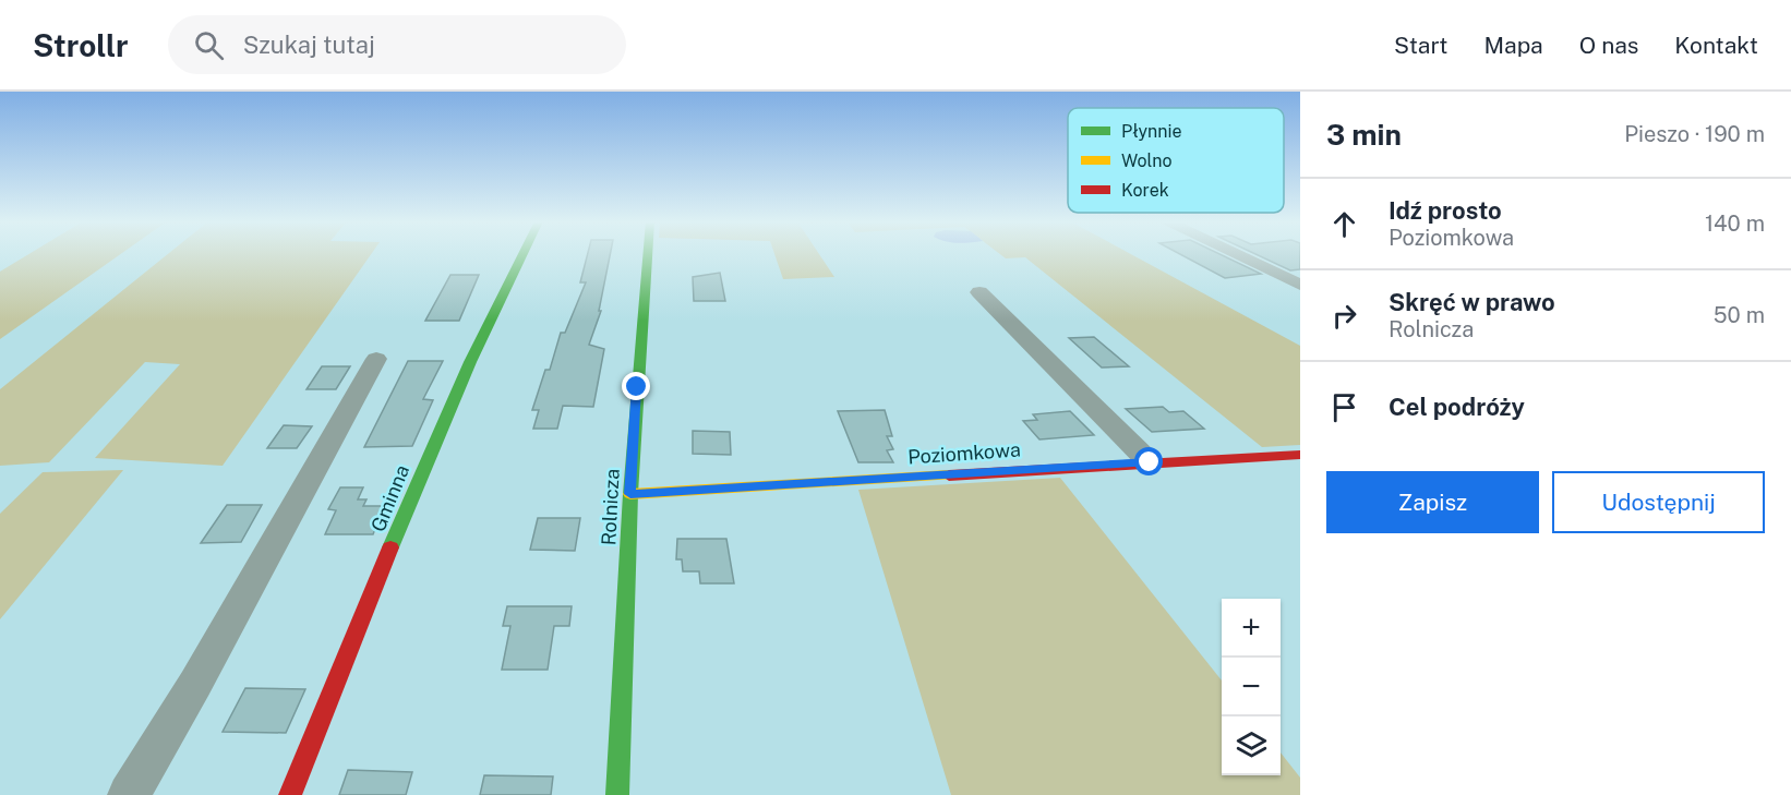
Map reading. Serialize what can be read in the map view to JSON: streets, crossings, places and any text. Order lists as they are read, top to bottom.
{
  "streets": {
    "street": ["Poziomkowa", "Gminna", "Rolnicza"]
  },
  "crossings": [
    ["Poziomkowa", "Rolnicza"]
  ],
  "legend": ["Płynnie", "Wolno", "Korek"],
  "page": {
    "header": "Strollr",
    "search": "Szukaj tutaj",
    "nav": [
      "Start",
      "Mapa",
      "O nas",
      "Kontakt"
    ],
    "heading": ["3 min", "Pieszo · 190 m"],
    "list": [
      ["Idź prosto", "Poziomkowa", "140 m"],
      ["Skręć w prawo", "Rolnicza", "50 m"],
      "Cel podróży"
    ],
    "buttons": ["Zapisz", "Udostępnij"],
    "map_buttons": ["+", "−"]
  }
}
